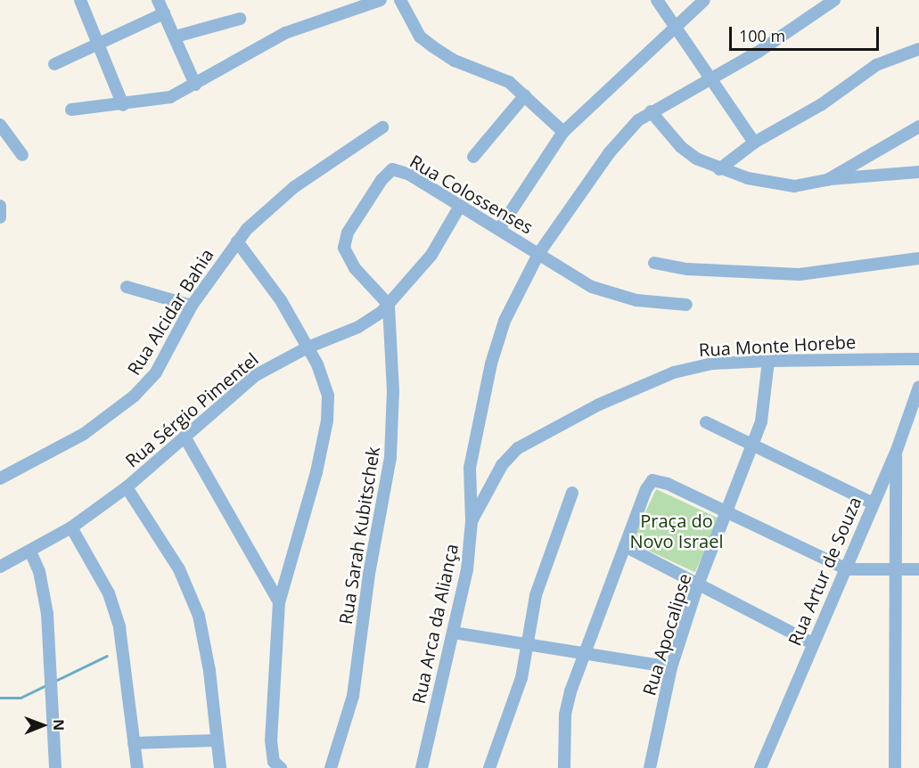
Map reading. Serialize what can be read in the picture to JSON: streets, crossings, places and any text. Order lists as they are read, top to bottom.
{
  "streets": {
    "street": [
      "Rua Colossenses",
      "Rua Alcidar Bahia",
      "Rua Monte Horebe",
      "Rua Sérgio Pimentel",
      "Rua Sarah Kubitschek",
      "Rua Artur de Souza",
      "Rua Arca da Aliança",
      "Rua Apocalipse"
    ]
  },
  "crossings": [
    ["Rua Colossenses", "Rua Sérgio Pimentel"],
    ["Rua Colossenses", "Rua Sarah Kubitschek"],
    ["Rua Colossenses", "Rua Arca da Aliança"],
    ["Rua Monte Horebe", "Rua Arca da Aliança"],
    ["Rua Monte Horebe", "Rua Apocalipse"],
    ["Rua Sérgio Pimentel", "Rua Sarah Kubitschek"]
  ],
  "parks": ["Praça do Novo Israel"],
  "scale_bar": "100 m",
  "north": "right"
}
